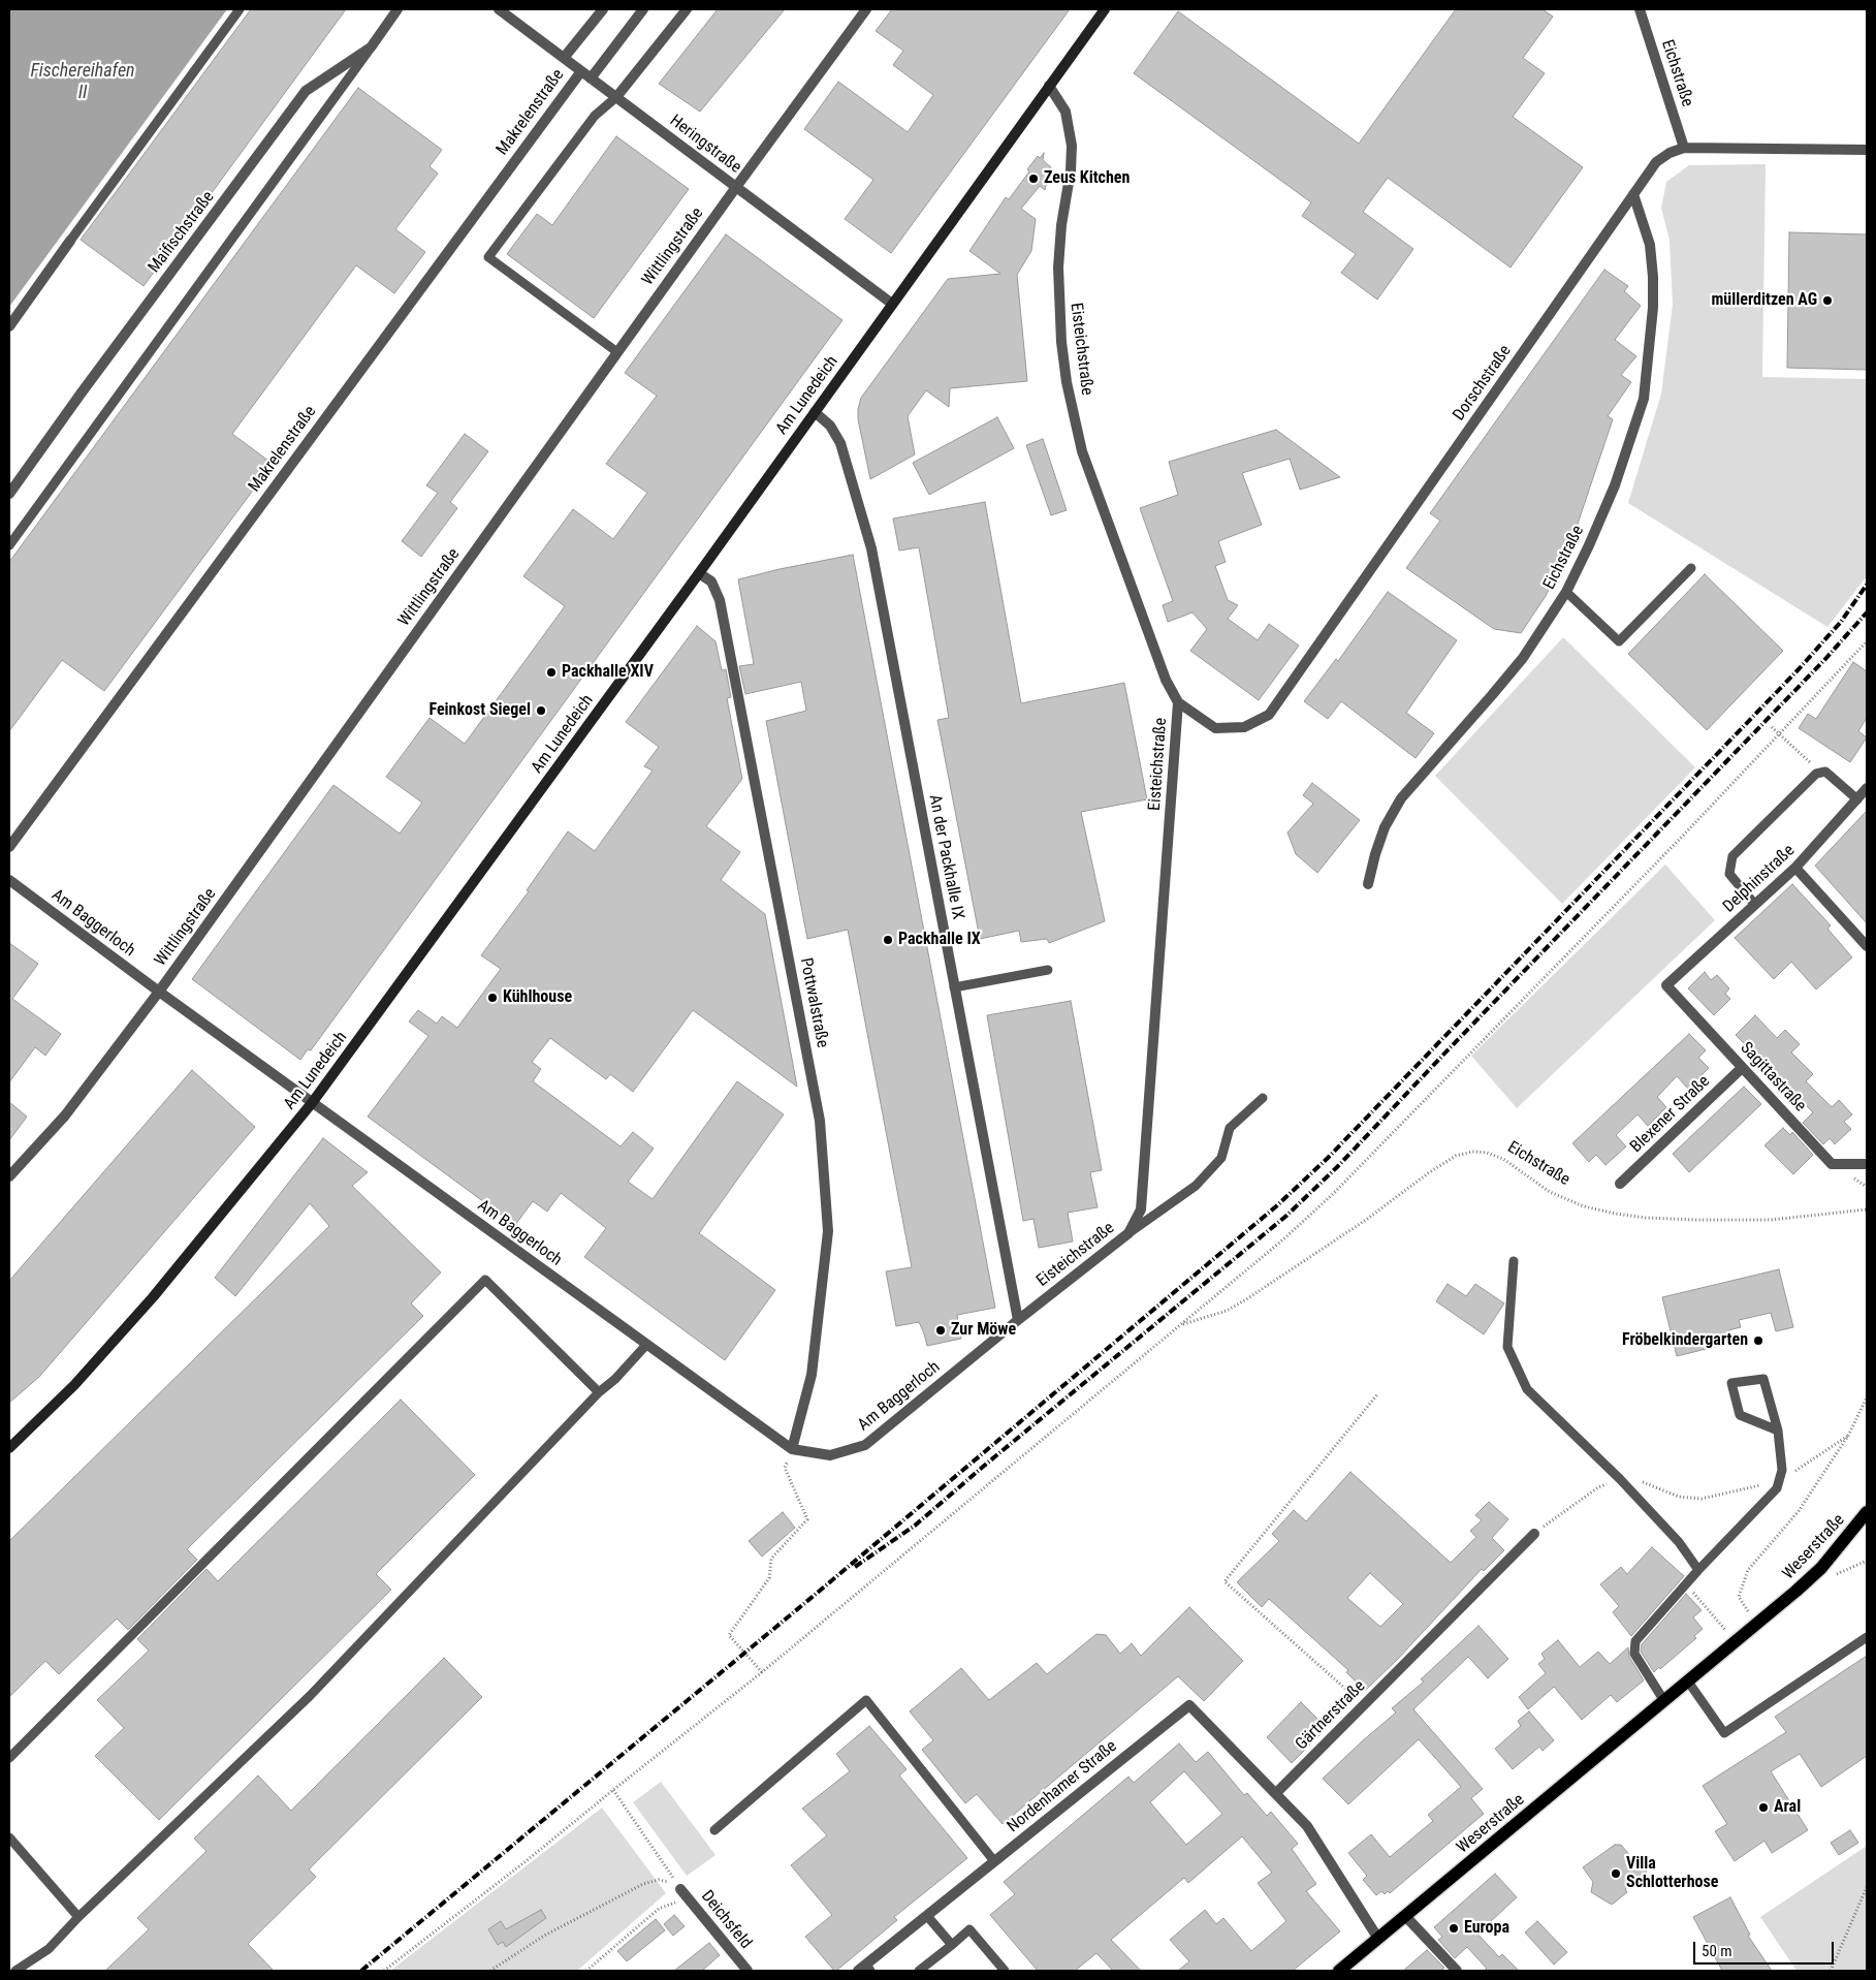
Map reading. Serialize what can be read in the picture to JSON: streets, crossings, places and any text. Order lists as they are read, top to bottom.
{
  "streets": {
    "main road": ["Weserstraße"],
    "street": [
      "Eichstraße",
      "Makrelenstraße",
      "Heringstraße",
      "Maifischstraße",
      "Wittlingstraße",
      "Eisteichstraße",
      "Dorschstraße",
      "Am Lunedeich",
      "An der Packhalle IX",
      "Delphinstraße",
      "Am Baggerloch",
      "Pottwalstraße",
      "Sagittastraße",
      "Blexener Straße",
      "Gärtnerstraße",
      "Nordenhamer Straße",
      "Deichsfeld"
    ]
  },
  "crossings": [
    ["Eichstraße", "Dorschstraße"],
    ["Makrelenstraße", "Heringstraße"],
    ["Heringstraße", "Wittlingstraße"],
    ["Heringstraße", "Am Lunedeich"],
    ["Wittlingstraße", "Am Baggerloch"],
    ["Eisteichstraße", "Dorschstraße"],
    ["Eisteichstraße", "Am Lunedeich"],
    ["Eisteichstraße", "An der Packhalle IX"],
    ["Eisteichstraße", "Am Baggerloch"],
    ["Am Lunedeich", "An der Packhalle IX"],
    ["Am Lunedeich", "Am Baggerloch"],
    ["Am Lunedeich", "Pottwalstraße"],
    ["An der Packhalle IX", "Am Baggerloch"],
    ["Delphinstraße", "Sagittastraße"],
    ["Am Baggerloch", "Pottwalstraße"],
    ["Sagittastraße", "Blexener Straße"],
    ["Gärtnerstraße", "Nordenhamer Straße"]
  ],
  "water": ["Fischereihafen II"],
  "places": [
    "Zeus Kitchen",
    "müllerditzen AG",
    "Packhalle XIV",
    "Feinkost Siegel",
    "Packhalle IX",
    "Kühlhouse",
    "Zur Möwe",
    "Fröbelkindergarten",
    "Aral",
    "Villa Schlotterhose",
    "Europa"
  ],
  "scale_bar": "50 m"
}
